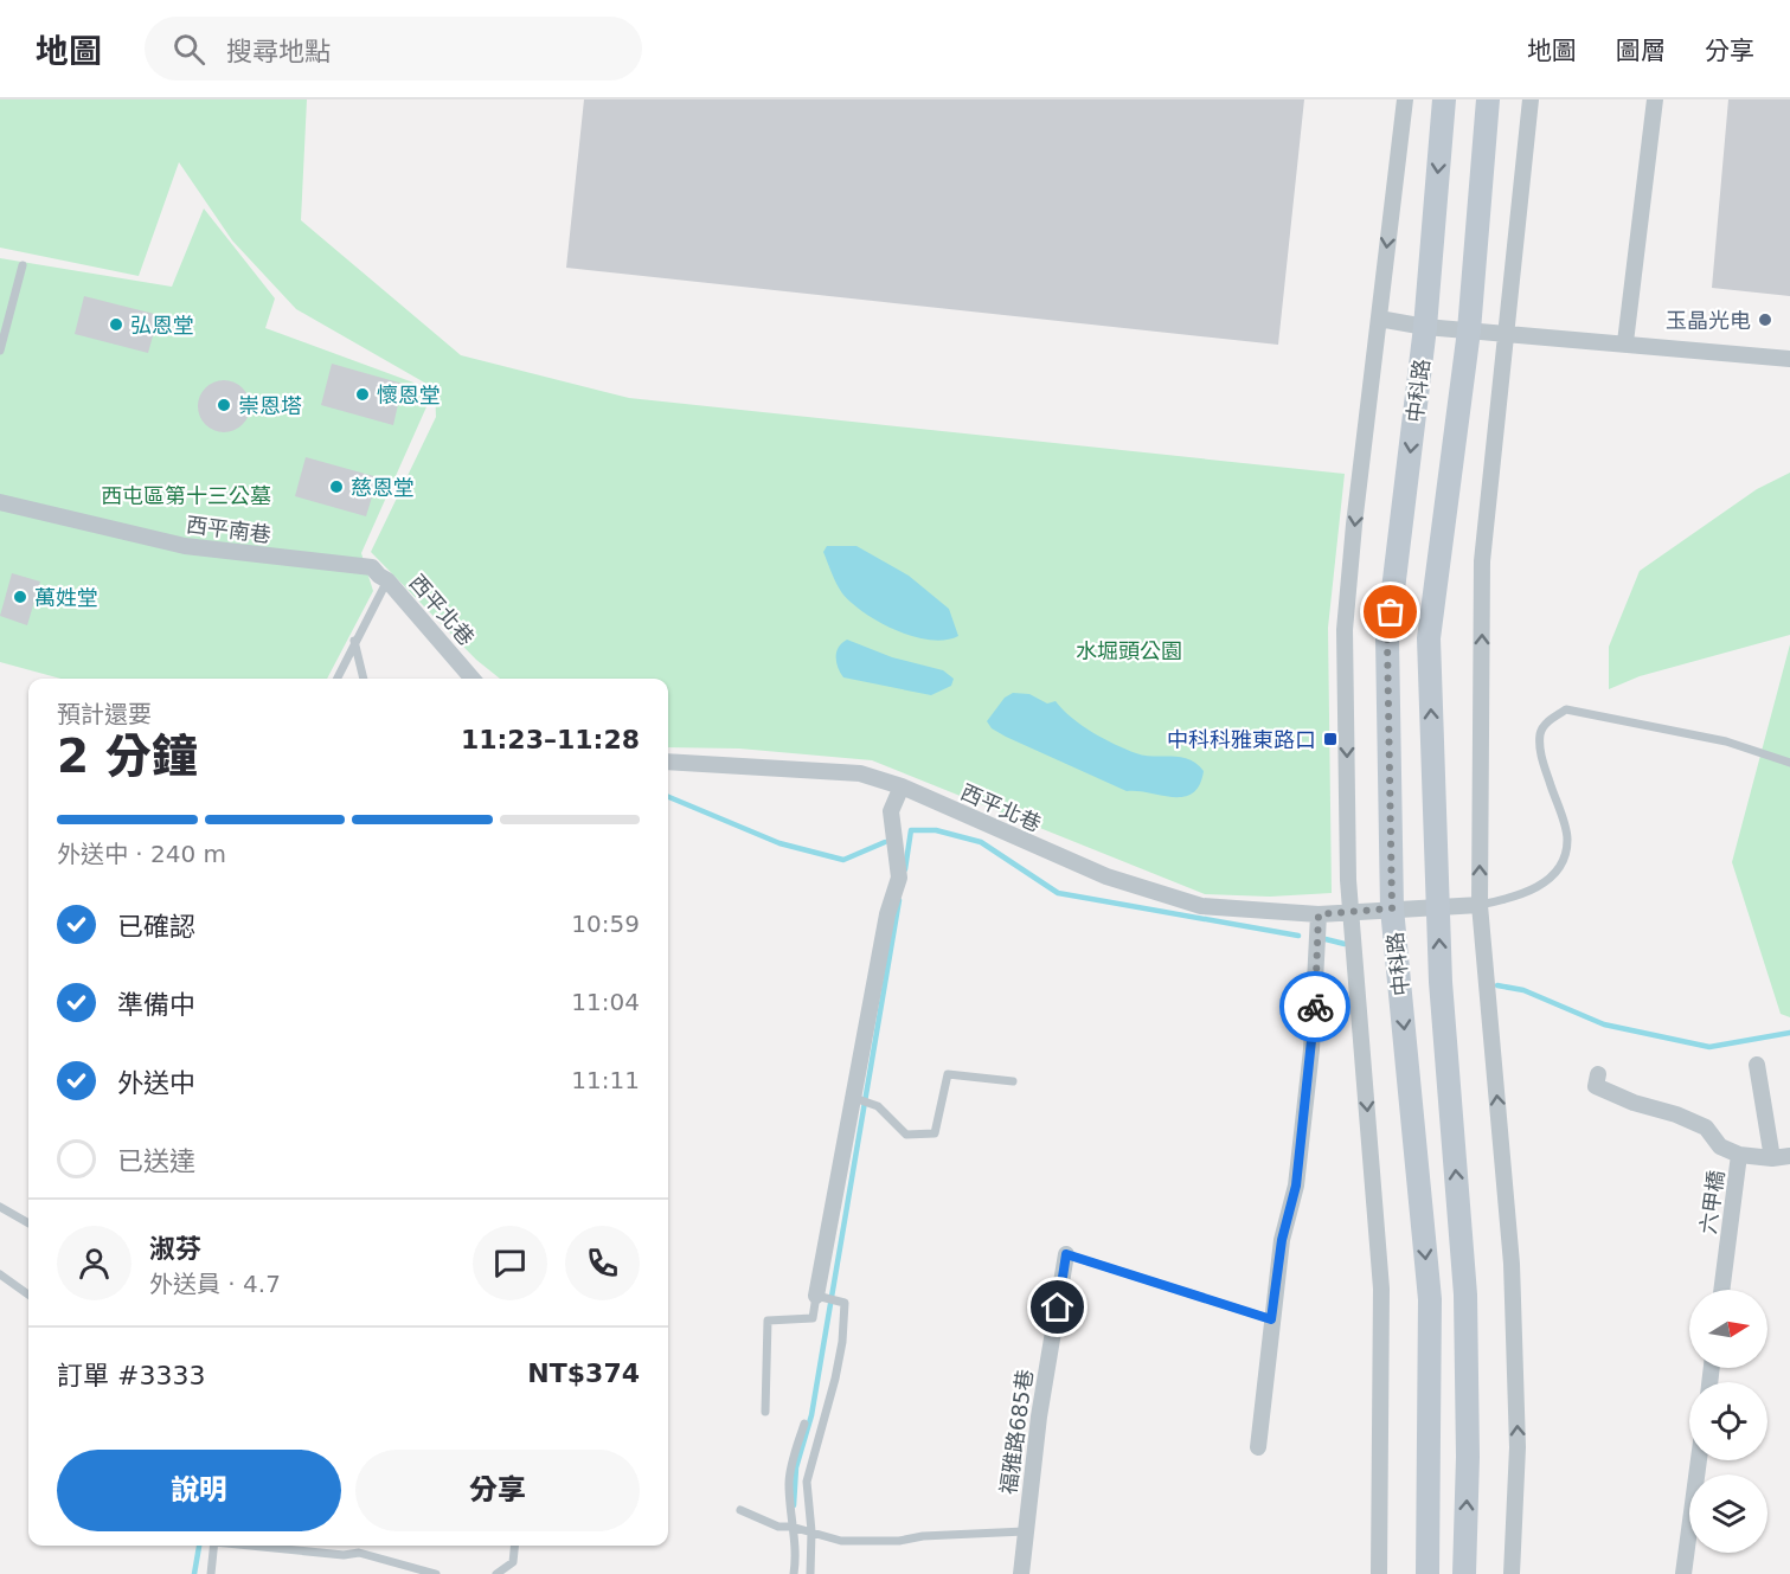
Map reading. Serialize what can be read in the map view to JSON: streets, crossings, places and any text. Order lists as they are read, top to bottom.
{
  "streets": {
    "street": [
      "中科路",
      "西平南巷",
      "西平北巷",
      "六甲橋",
      "福雅路685巷"
    ]
  },
  "crossings": [
    ["中科路", "西平北巷"],
    ["西平南巷", "西平北巷"]
  ],
  "parks": ["西屯區第十三公墓", "水堀頭公園"],
  "places": {
    "other": [
      "玉晶光电",
      "弘恩堂",
      "懷恩堂",
      "崇恩塔",
      "慈恩堂",
      "萬姓堂"
    ],
    "transit": ["中科科雅東路口"]
  },
  "north": "right",
  "page": {
    "header": "地圖",
    "search": "搜尋地點",
    "nav": ["地圖", "圖層", "分享"],
    "heading": ["2 分鐘", "預計還要", "11:23–11:28"],
    "panel": [
      "淑芬",
      "外送員 · 4.7",
      "訂單 #3333",
      "NT$374"
    ],
    "bar": "外送中 · 240 m",
    "list": [
      ["已確認", "10:59"],
      ["準備中", "11:04"],
      ["外送中", "11:11"],
      "已送達"
    ],
    "buttons": ["說明", "分享"]
  }
}
